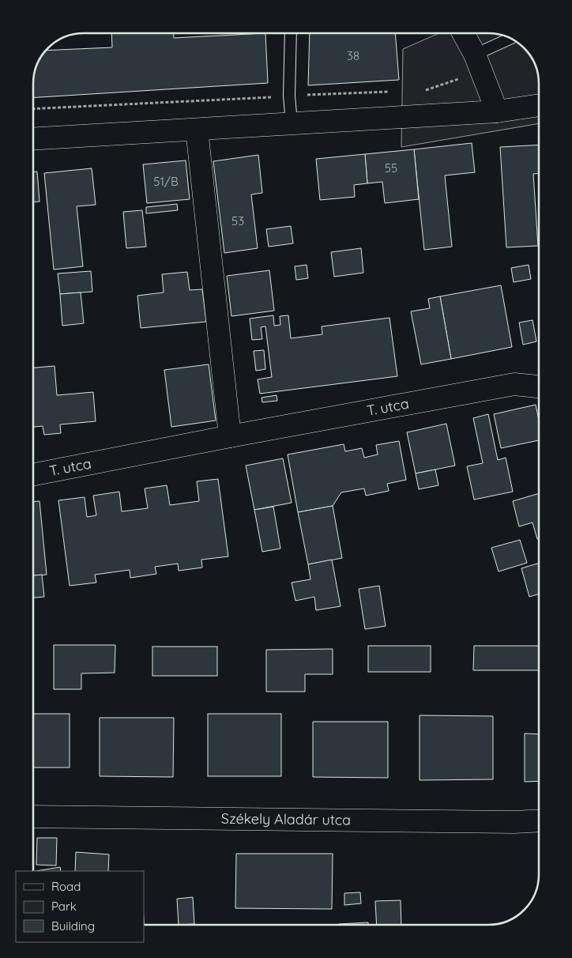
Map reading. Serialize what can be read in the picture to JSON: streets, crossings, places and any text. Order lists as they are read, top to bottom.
{
  "streets": {
    "street": ["T. utca", "Székely Aladár utca"]
  },
  "house_numbers": [
    "38",
    "55",
    "51/B",
    "53"
  ],
  "legend": ["Road", "Park", "Building"]
}
